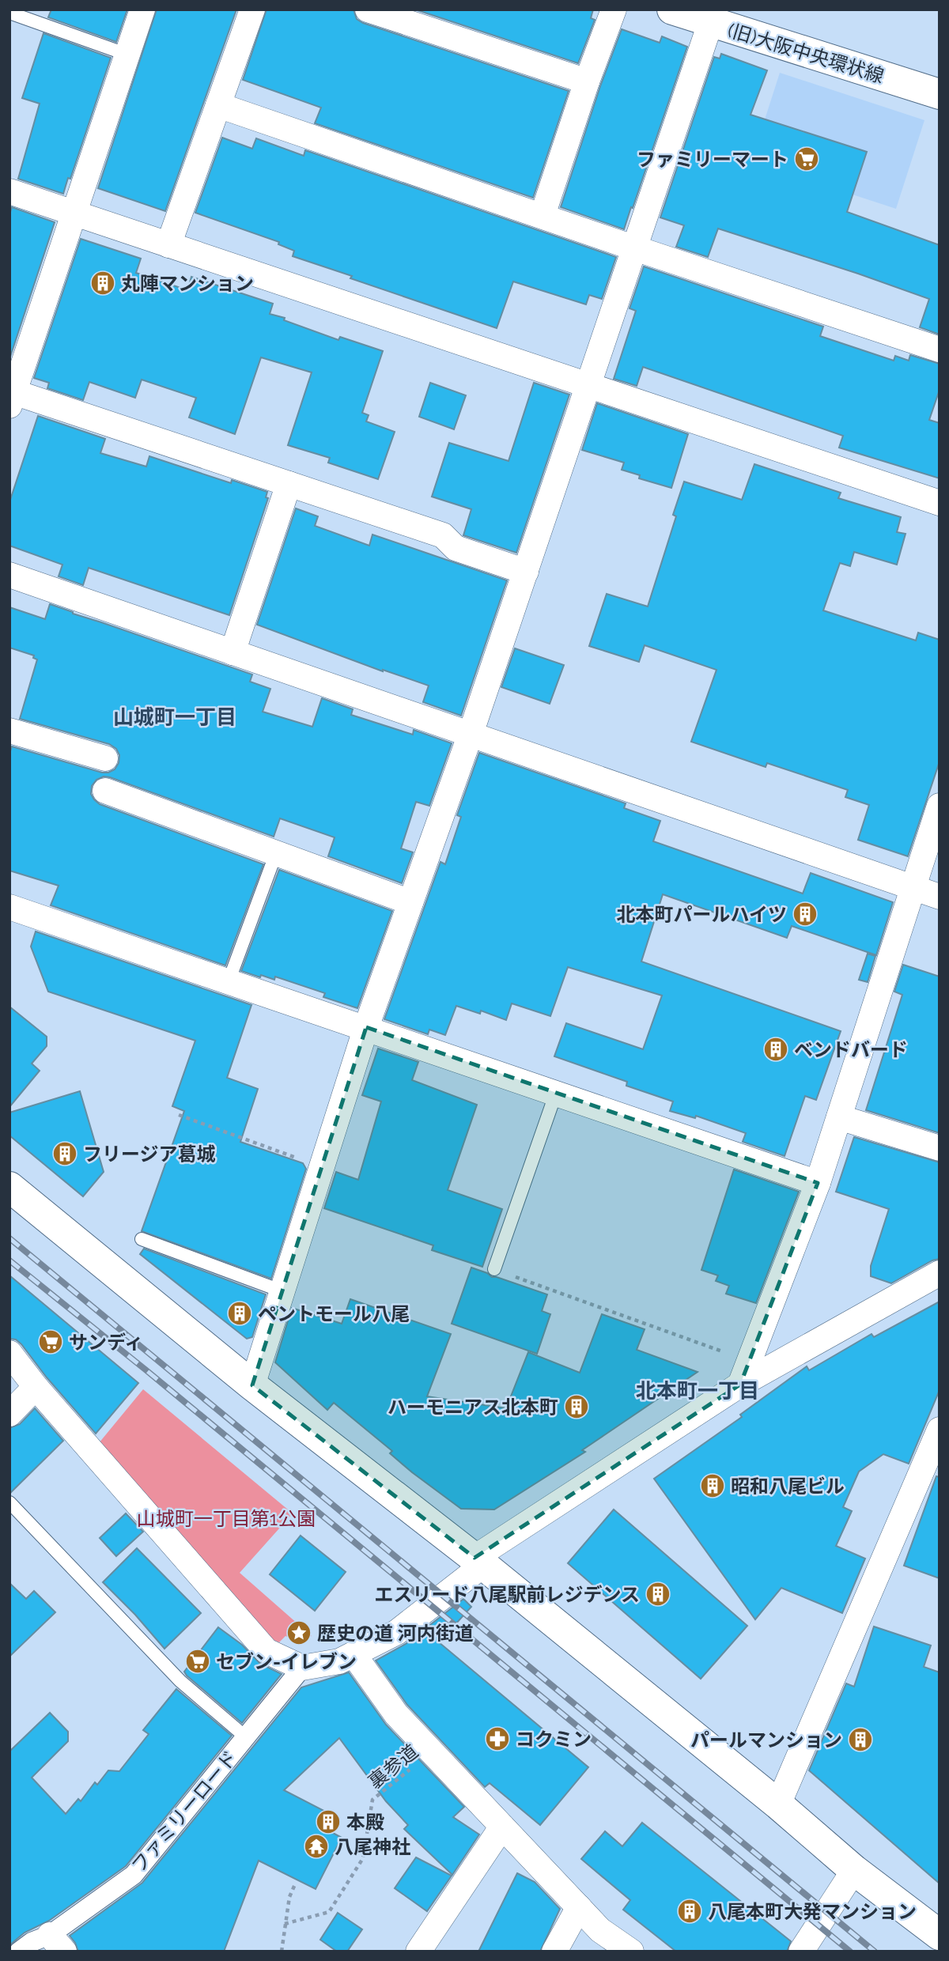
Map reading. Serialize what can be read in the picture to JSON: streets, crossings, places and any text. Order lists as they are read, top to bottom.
{
  "streets": {
    "street": ["(旧)大阪中央環状線", "ファミリーロード"],
    "path": ["裏参道"]
  },
  "districts": ["山城町一丁目", "北本町一丁目"],
  "parks": ["山城町一丁目第1公園"],
  "places": {
    "supermarket": ["ファミリーマート", "サンディ", "セブン-イレブン"],
    "building": [
      "丸陣マンション",
      "北本町パールハイツ",
      "ベンドバード",
      "フリージア葛城",
      "ペントモール八尾",
      "ハーモニアス北本町",
      "昭和八尾ビル",
      "エスリード八尾駅前レジデンス",
      "パールマンション",
      "本殿",
      "八尾本町大発マンション"
    ],
    "place": ["歴史の道 河内街道"],
    "pharmacy": ["コクミン"],
    "temple": ["八尾神社"]
  }
}
